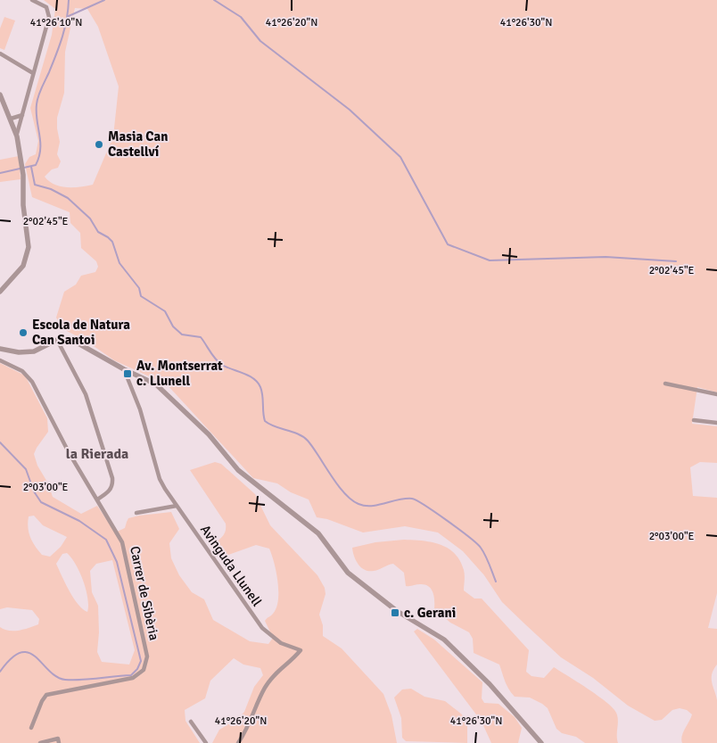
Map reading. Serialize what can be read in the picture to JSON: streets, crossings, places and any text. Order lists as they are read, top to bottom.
{
  "streets": {
    "street": ["Avinguda Llunell", "Carrer de Sibèria"]
  },
  "districts": ["la Rierada"],
  "places": {
    "other": ["Masia Can Castellví", "Escola de Natura Can Santoi"],
    "transit": ["Av. Montserrat c. Llunell", "c. Gerani"]
  },
  "coordinates": [
    "41°26'10\"N",
    "41°26'20\"N",
    "41°26'30\"N",
    "2°02'45\"E",
    "2°03'00\"E"
  ]
}
